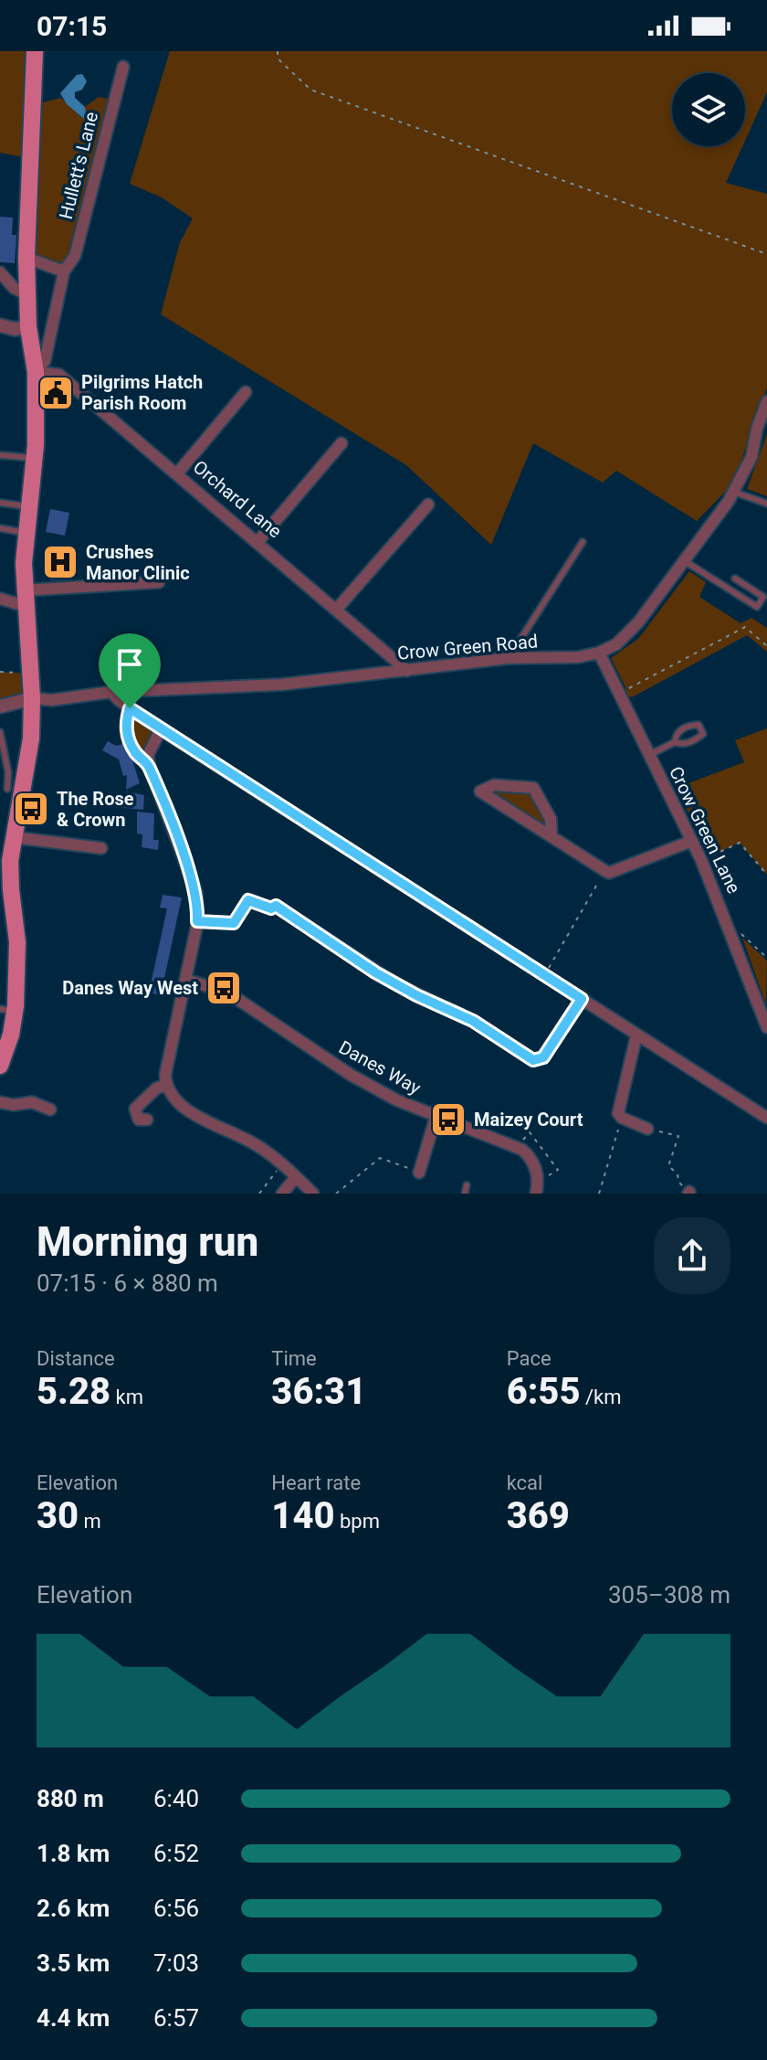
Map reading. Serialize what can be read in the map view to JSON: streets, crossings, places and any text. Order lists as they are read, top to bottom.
{
  "streets": {
    "street": [
      "Hullett's Lane",
      "Orchard Lane",
      "Crow Green Road",
      "Crow Green Lane",
      "Danes Way"
    ]
  },
  "crossings": [
    ["Hullett's Lane", "Orchard Lane"],
    ["Orchard Lane", "Crow Green Road"],
    ["Crow Green Road", "Crow Green Lane"]
  ],
  "places": {
    "public building": ["Pilgrims Hatch Parish Room"],
    "hospital": ["Crushes Manor Clinic"],
    "bus stop": ["The Rose & Crown", "Danes Way West", "Maizey Court"]
  },
  "page": {
    "status": "07:15",
    "heading": ["Morning run", "07:15 · 6 × 880 m"],
    "stats": [
      ["Distance", "5.28 km"],
      ["Time", "36:31"],
      ["Pace", "6:55 /km"],
      ["Elevation", "30 m"],
      ["Heart rate", "140 bpm"],
      ["kcal", "369"]
    ],
    "chart": ["Elevation", "305–308 m"],
    "list": [
      {
        "name": "880 m",
        "note": "6:40"
      },
      {
        "name": "1.8 km",
        "note": "6:52"
      },
      {
        "name": "2.6 km",
        "note": "6:56"
      },
      {
        "name": "3.5 km",
        "note": "7:03"
      },
      {
        "name": "4.4 km",
        "note": "6:57"
      }
    ]
  }
}
